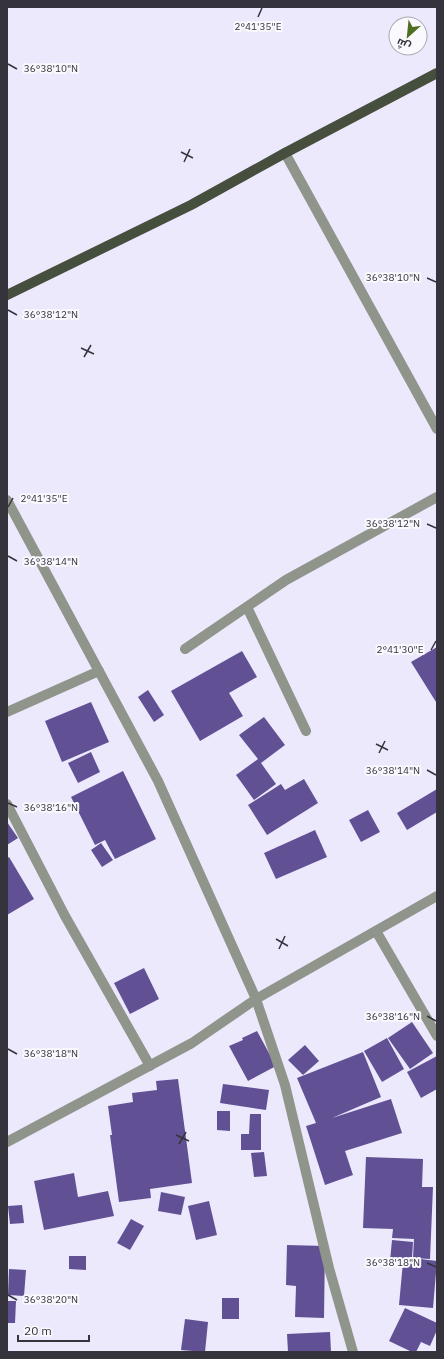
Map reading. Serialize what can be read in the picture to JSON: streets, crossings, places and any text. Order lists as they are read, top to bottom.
{
  "scale_bar": "20 m",
  "north": "bottom left",
  "coordinates": [
    "2°41'35\"E",
    "36°38'10\"N",
    "36°38'12\"N",
    "36°38'14\"N",
    "2°41'30\"E",
    "36°38'16\"N",
    "36°38'18\"N",
    "36°38'20\"N"
  ]
}
